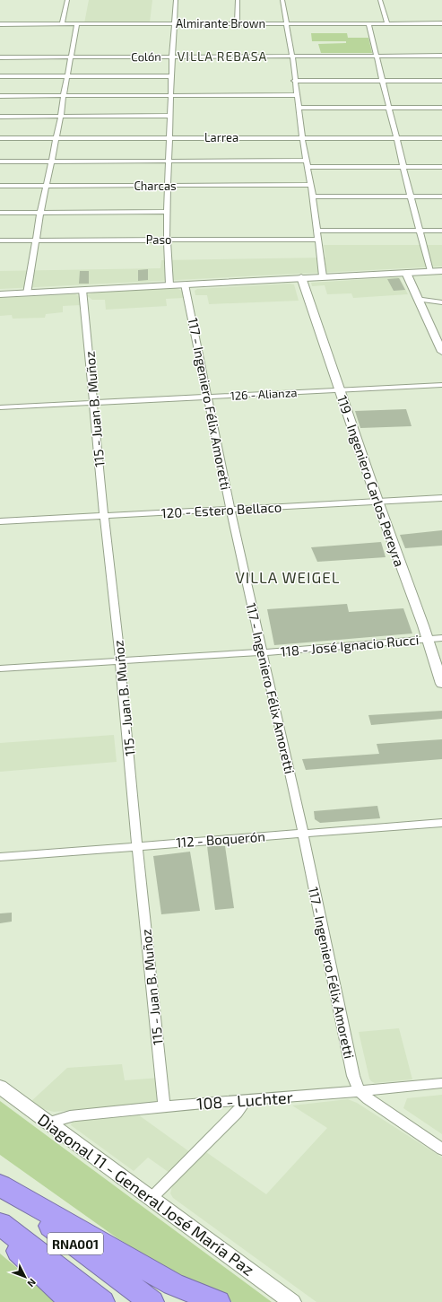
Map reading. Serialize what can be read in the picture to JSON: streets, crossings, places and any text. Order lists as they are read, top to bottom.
{
  "streets": {
    "highway": ["RNA001"],
    "street": [
      "Almirante Brown",
      "Colón",
      "Larrea",
      "Charcas",
      "Paso",
      "126 - Alianza",
      "117 - Ingeniero Félix Amoretti",
      "115 - Juan B. Muñoz",
      "119 - Ingeniero Carlos Pereyra",
      "120 - Estero Bellaco",
      "118 - José Ignacio Rucci",
      "112 - Boquerón",
      "108 - Luchter",
      "Diagonal 11 - General José María Paz"
    ]
  },
  "crossings": [
    ["126 - Alianza", "117 - Ingeniero Félix Amoretti"],
    ["126 - Alianza", "115 - Juan B. Muñoz"],
    ["126 - Alianza", "119 - Ingeniero Carlos Pereyra"],
    ["117 - Ingeniero Félix Amoretti", "120 - Estero Bellaco"],
    ["117 - Ingeniero Félix Amoretti", "118 - José Ignacio Rucci"],
    ["117 - Ingeniero Félix Amoretti", "112 - Boquerón"],
    ["117 - Ingeniero Félix Amoretti", "108 - Luchter"],
    ["115 - Juan B. Muñoz", "120 - Estero Bellaco"],
    ["115 - Juan B. Muñoz", "118 - José Ignacio Rucci"],
    ["115 - Juan B. Muñoz", "112 - Boquerón"],
    ["115 - Juan B. Muñoz", "108 - Luchter"],
    ["119 - Ingeniero Carlos Pereyra", "120 - Estero Bellaco"],
    ["119 - Ingeniero Carlos Pereyra", "118 - José Ignacio Rucci"],
    ["108 - Luchter", "Diagonal 11 - General José María Paz"]
  ],
  "districts": ["VILLA REBASA", "VILLA WEIGEL"],
  "north": "bottom right"
}
